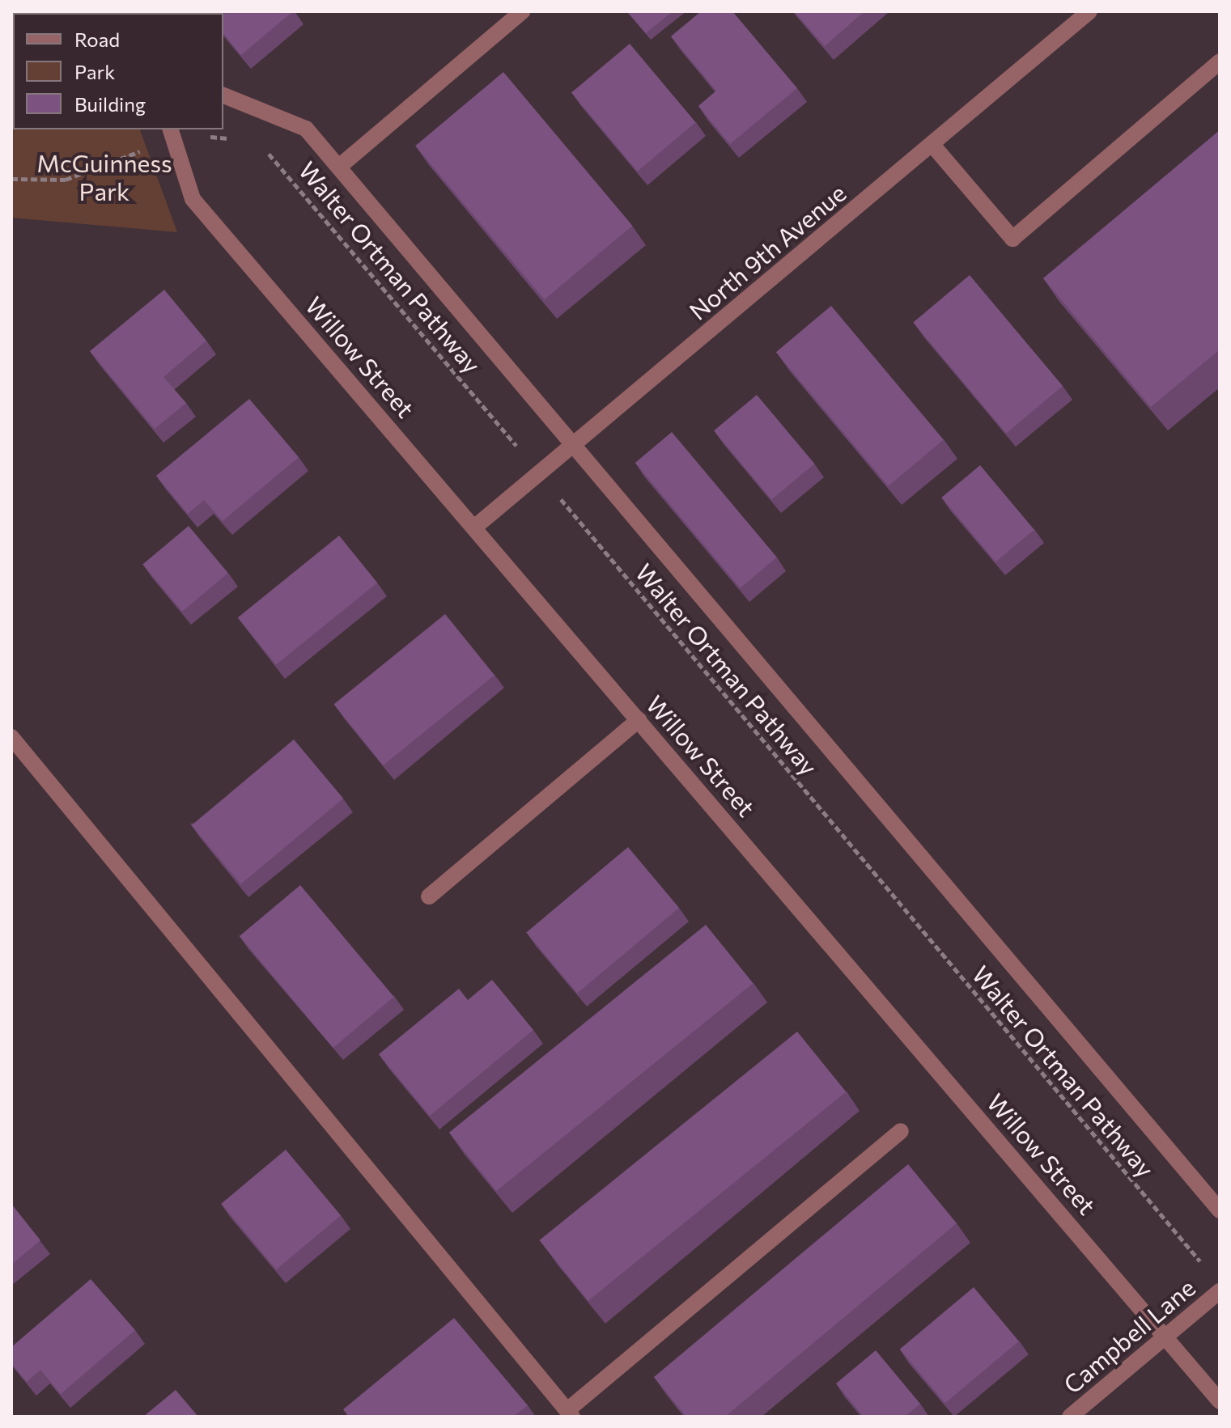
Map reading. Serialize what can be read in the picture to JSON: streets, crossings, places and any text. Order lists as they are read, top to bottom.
{
  "streets": {
    "street": ["North 9th Avenue", "Willow Street", "Campbell Lane"],
    "path": ["Walter Ortman Pathway"]
  },
  "crossings": [
    ["North 9th Avenue", "Walter Ortman Pathway"],
    ["North 9th Avenue", "Willow Street"],
    ["Willow Street", "Campbell Lane"]
  ],
  "parks": ["McGuinness Park"],
  "legend": ["Road", "Park", "Building"]
}
